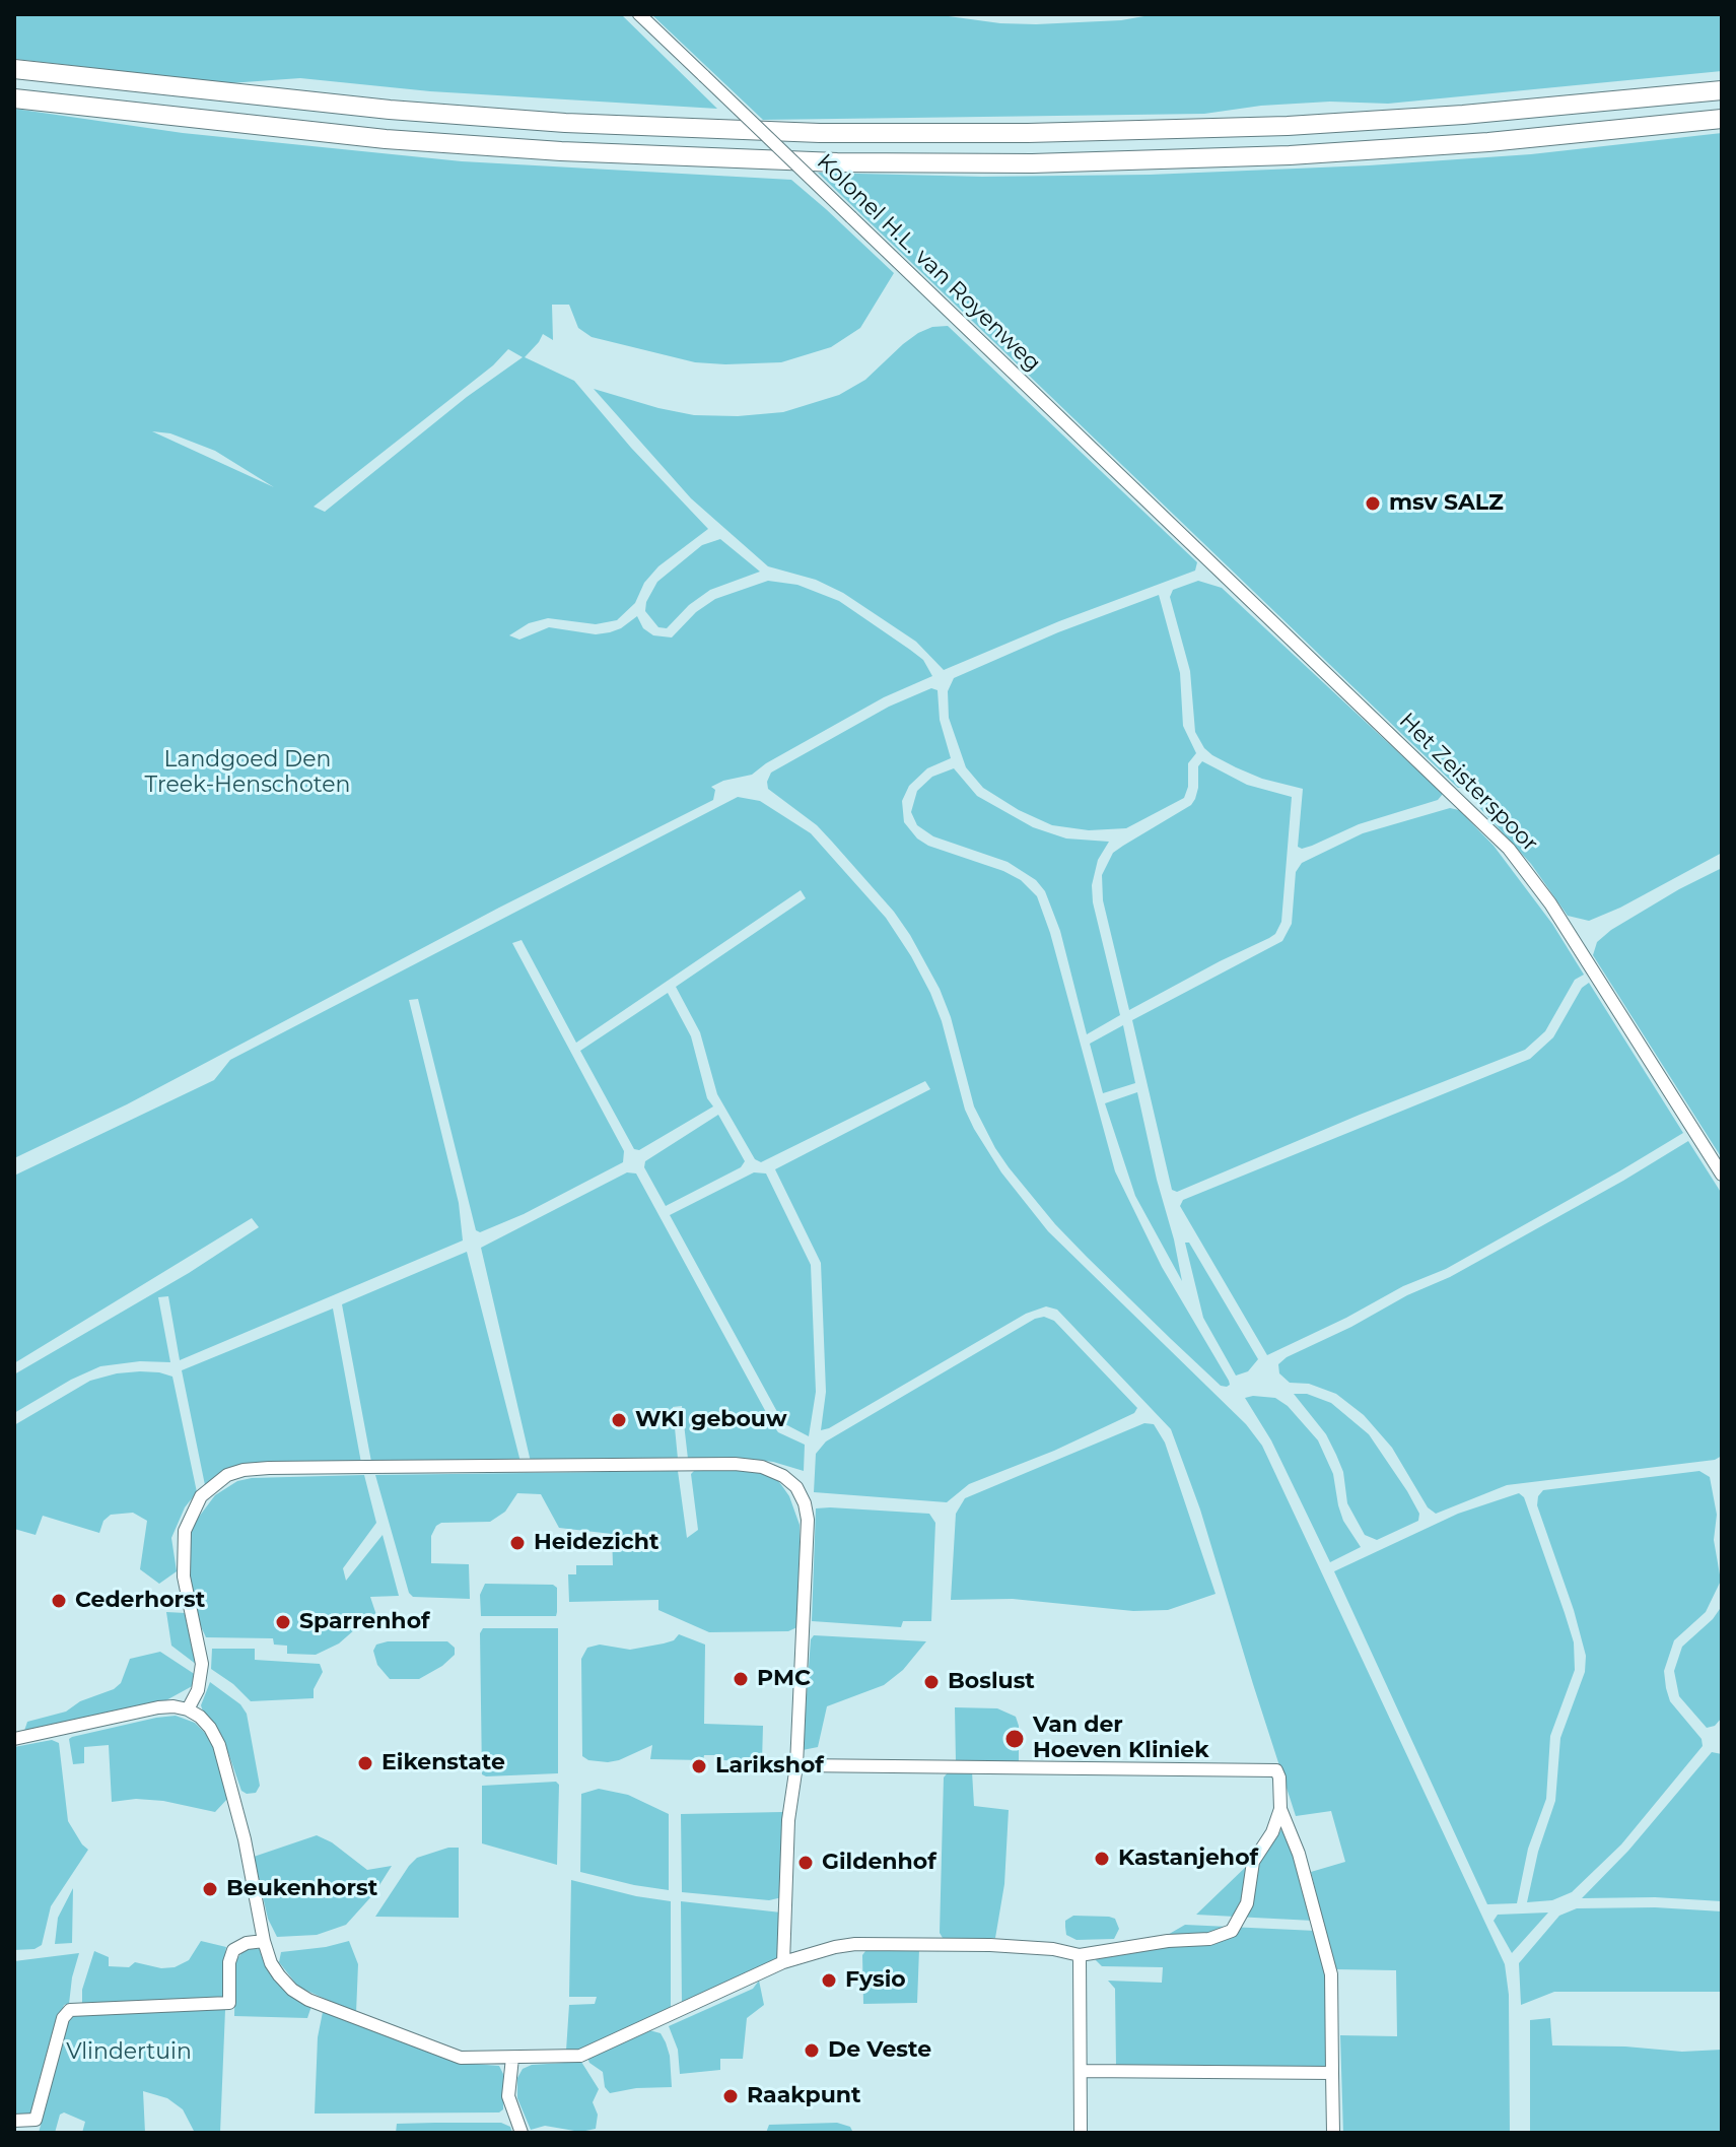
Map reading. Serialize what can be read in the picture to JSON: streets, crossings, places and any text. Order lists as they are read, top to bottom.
{
  "streets": {
    "street": ["Kolonel H.L. van Royenweg", "Het Zeisterspoor"]
  },
  "crossings": [
    ["Kolonel H.L. van Royenweg", "Het Zeisterspoor"]
  ],
  "parks": ["Landgoed Den Treek-Henschoten", "Vlindertuin"],
  "places": [
    "msv SALZ",
    "WKI gebouw",
    "Heidezicht",
    "Cederhorst",
    "Sparrenhof",
    "PMC",
    "Boslust",
    "Van der Hoeven Kliniek",
    "Eikenstate",
    "Larikshof",
    "Kastanjehof",
    "Gildenhof",
    "Beukenhorst",
    "Fysio",
    "De Veste",
    "Raakpunt"
  ]
}
